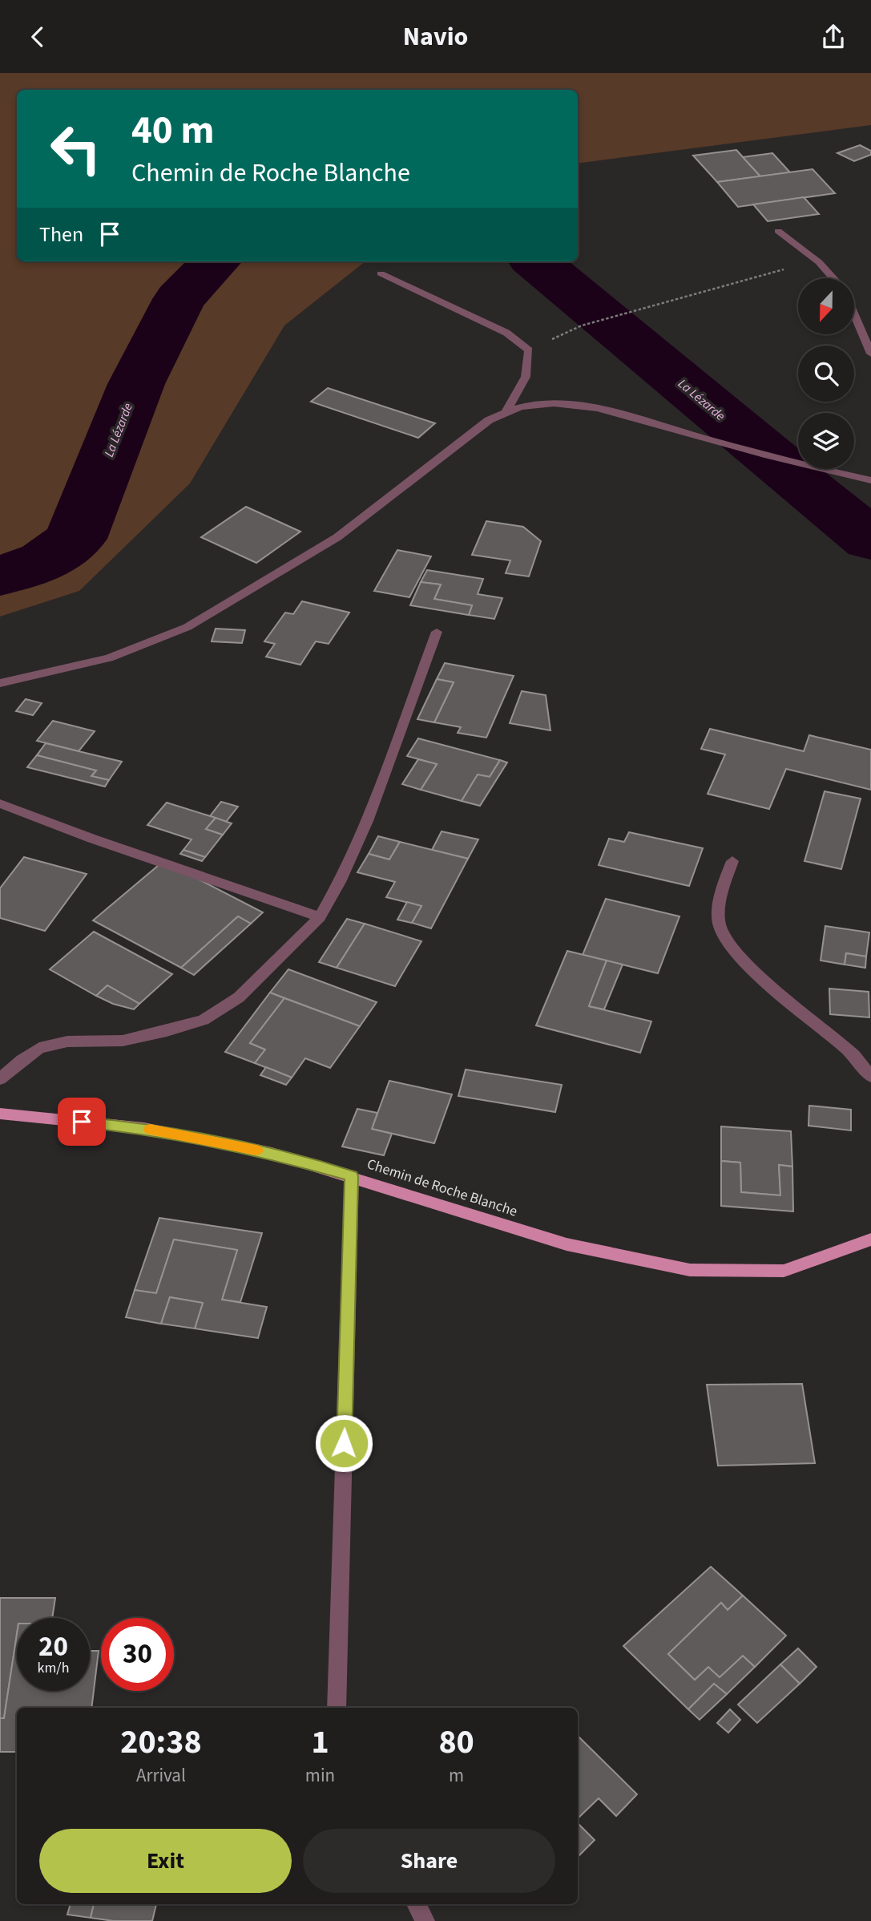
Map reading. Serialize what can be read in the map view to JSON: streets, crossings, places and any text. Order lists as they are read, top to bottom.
{
  "streets": {
    "main road": ["Chemin de Roche Blanche"]
  },
  "water": ["La Lézarde"],
  "north": "bottom",
  "page": {
    "header": "Navio",
    "turn": ["40 m", "Chemin de Roche Blanche"],
    "then": "Then",
    "speed": "20 km/h",
    "limit": "30",
    "eta": [
      "20:38",
      "Arrival",
      "1",
      "min",
      "80",
      "m"
    ],
    "buttons": ["Exit", "Share"]
  }
}
